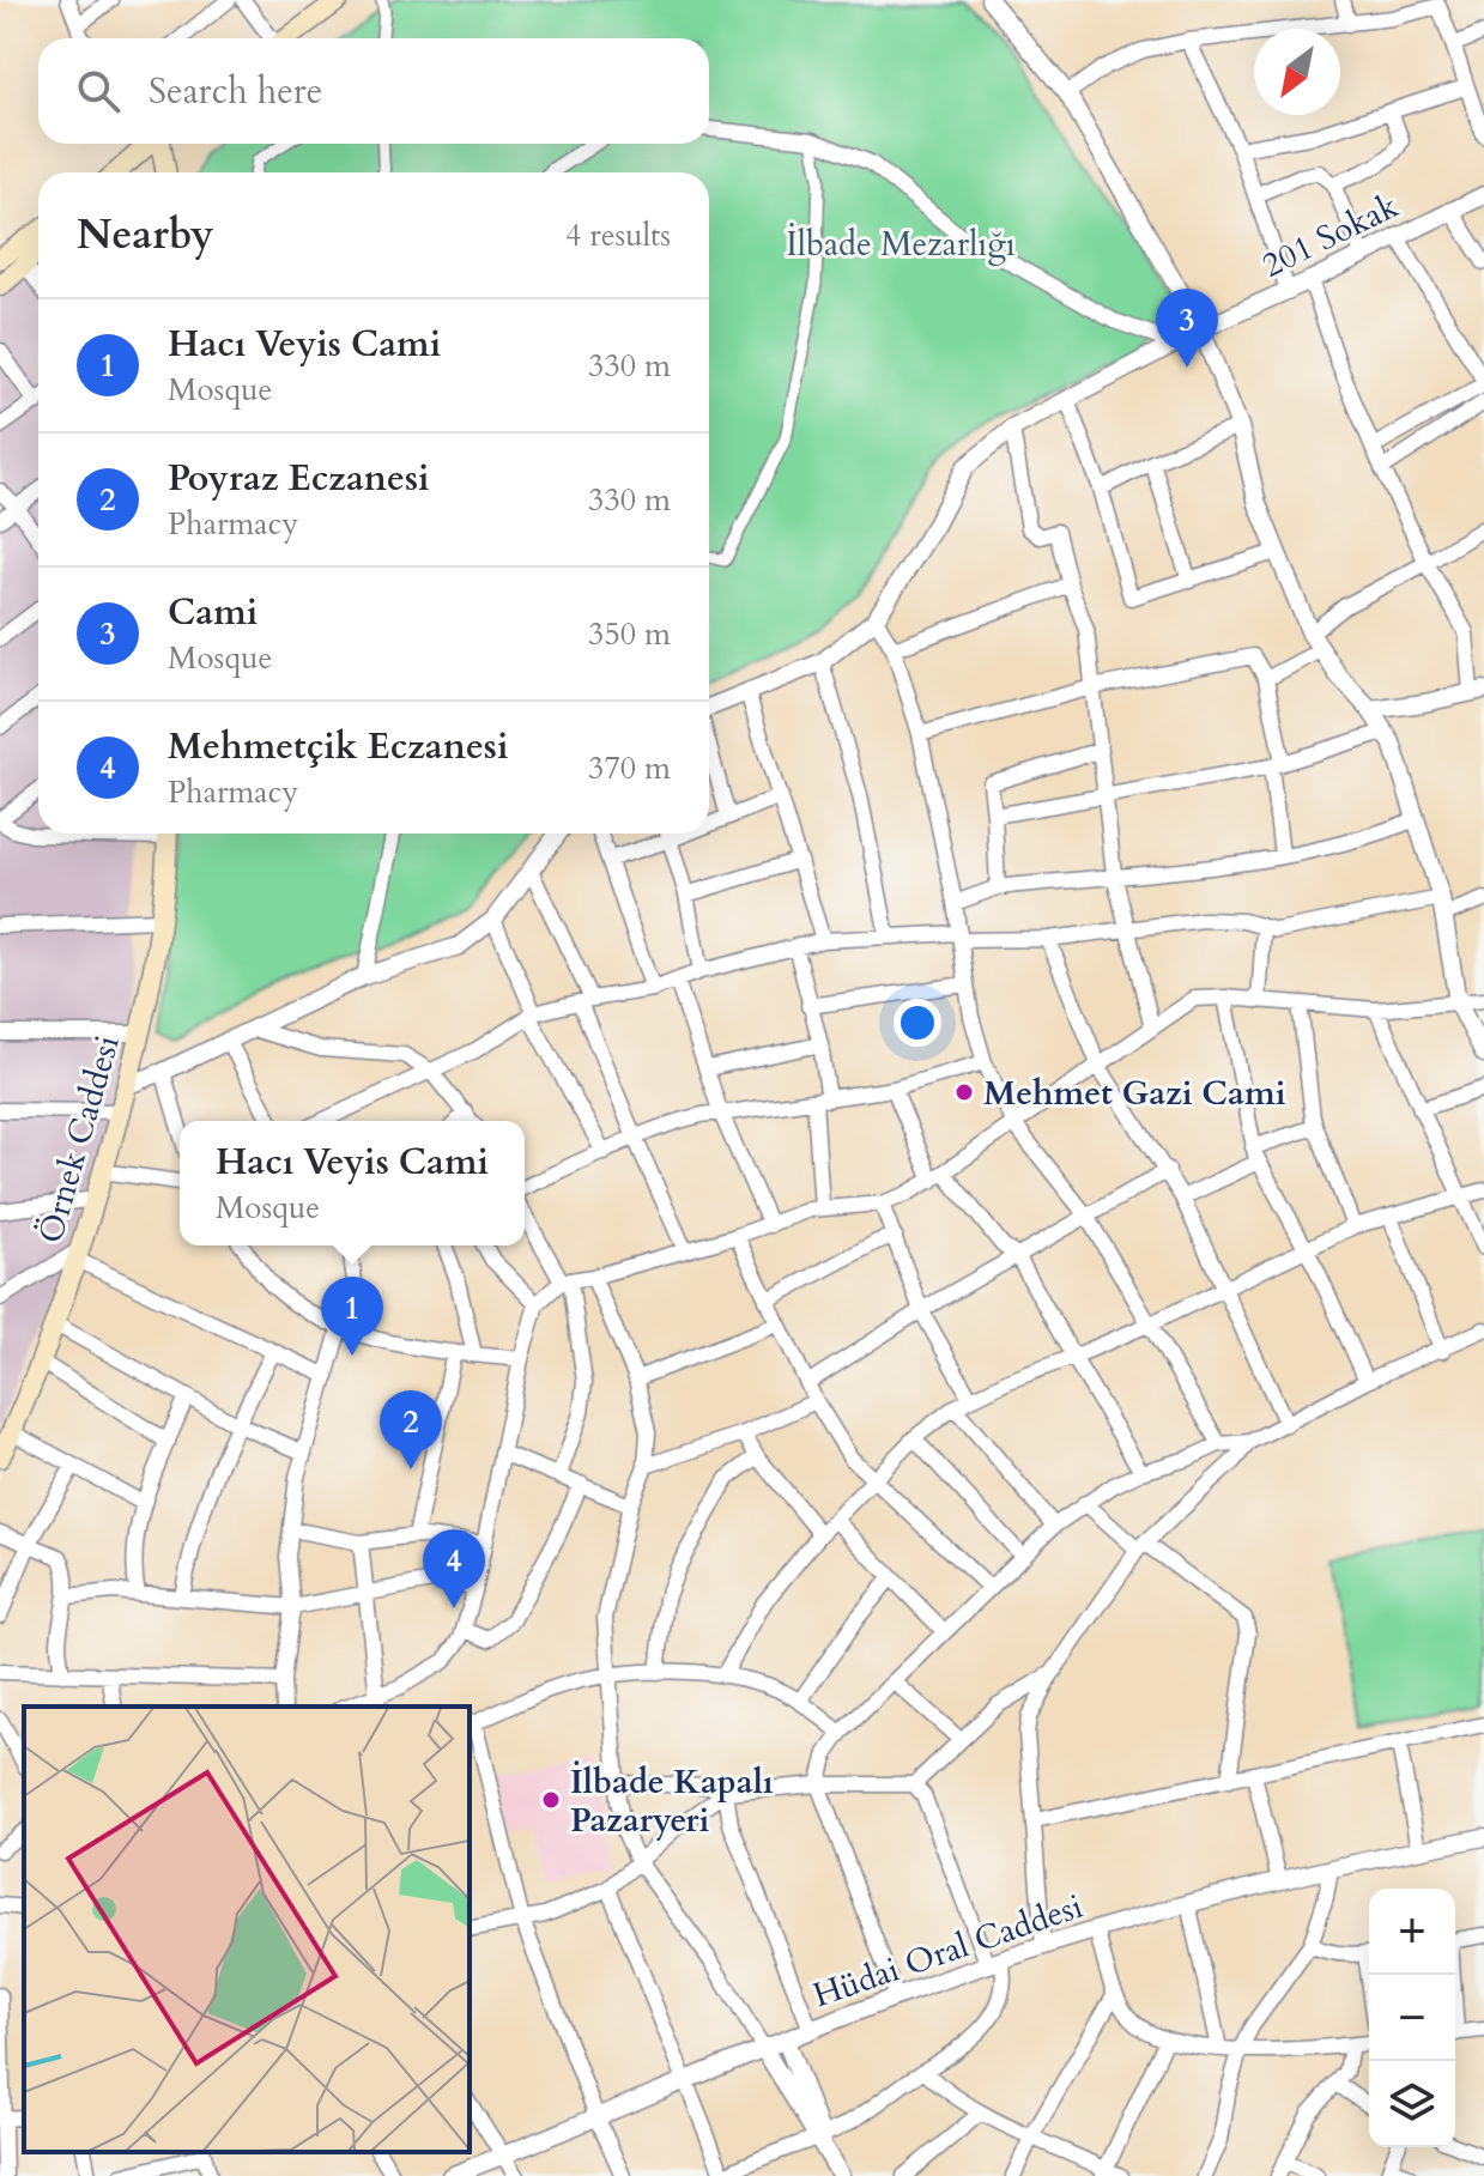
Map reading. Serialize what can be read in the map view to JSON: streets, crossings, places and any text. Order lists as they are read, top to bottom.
{
  "streets": {
    "main road": ["Örnek Caddesi"],
    "street": ["201 Sokak", "Hüdai Oral Caddesi"]
  },
  "parks": ["İlbade Mezarlığı"],
  "places": ["Mehmet Gazi Cami", "İlbade Kapalı Pazaryeri"],
  "north": "bottom left",
  "page": {
    "search": "Search here",
    "heading": ["Nearby", "4 results"],
    "pins": [
      "3",
      "1",
      "2",
      "4"
    ],
    "list": [
      {
        "mark": "1",
        "name": "Hacı Veyis Cami",
        "note": "Mosque",
        "value": "330 m"
      },
      {
        "mark": "2",
        "name": "Poyraz Eczanesi",
        "note": "Pharmacy",
        "value": "330 m"
      },
      {
        "mark": "3",
        "name": "Cami",
        "note": "Mosque",
        "value": "350 m"
      },
      {
        "mark": "4",
        "name": "Mehmetçik Eczanesi",
        "note": "Pharmacy",
        "value": "370 m"
      }
    ],
    "popup": ["Hacı Veyis Cami", "Mosque"],
    "map_buttons": ["+", "−"]
  }
}
